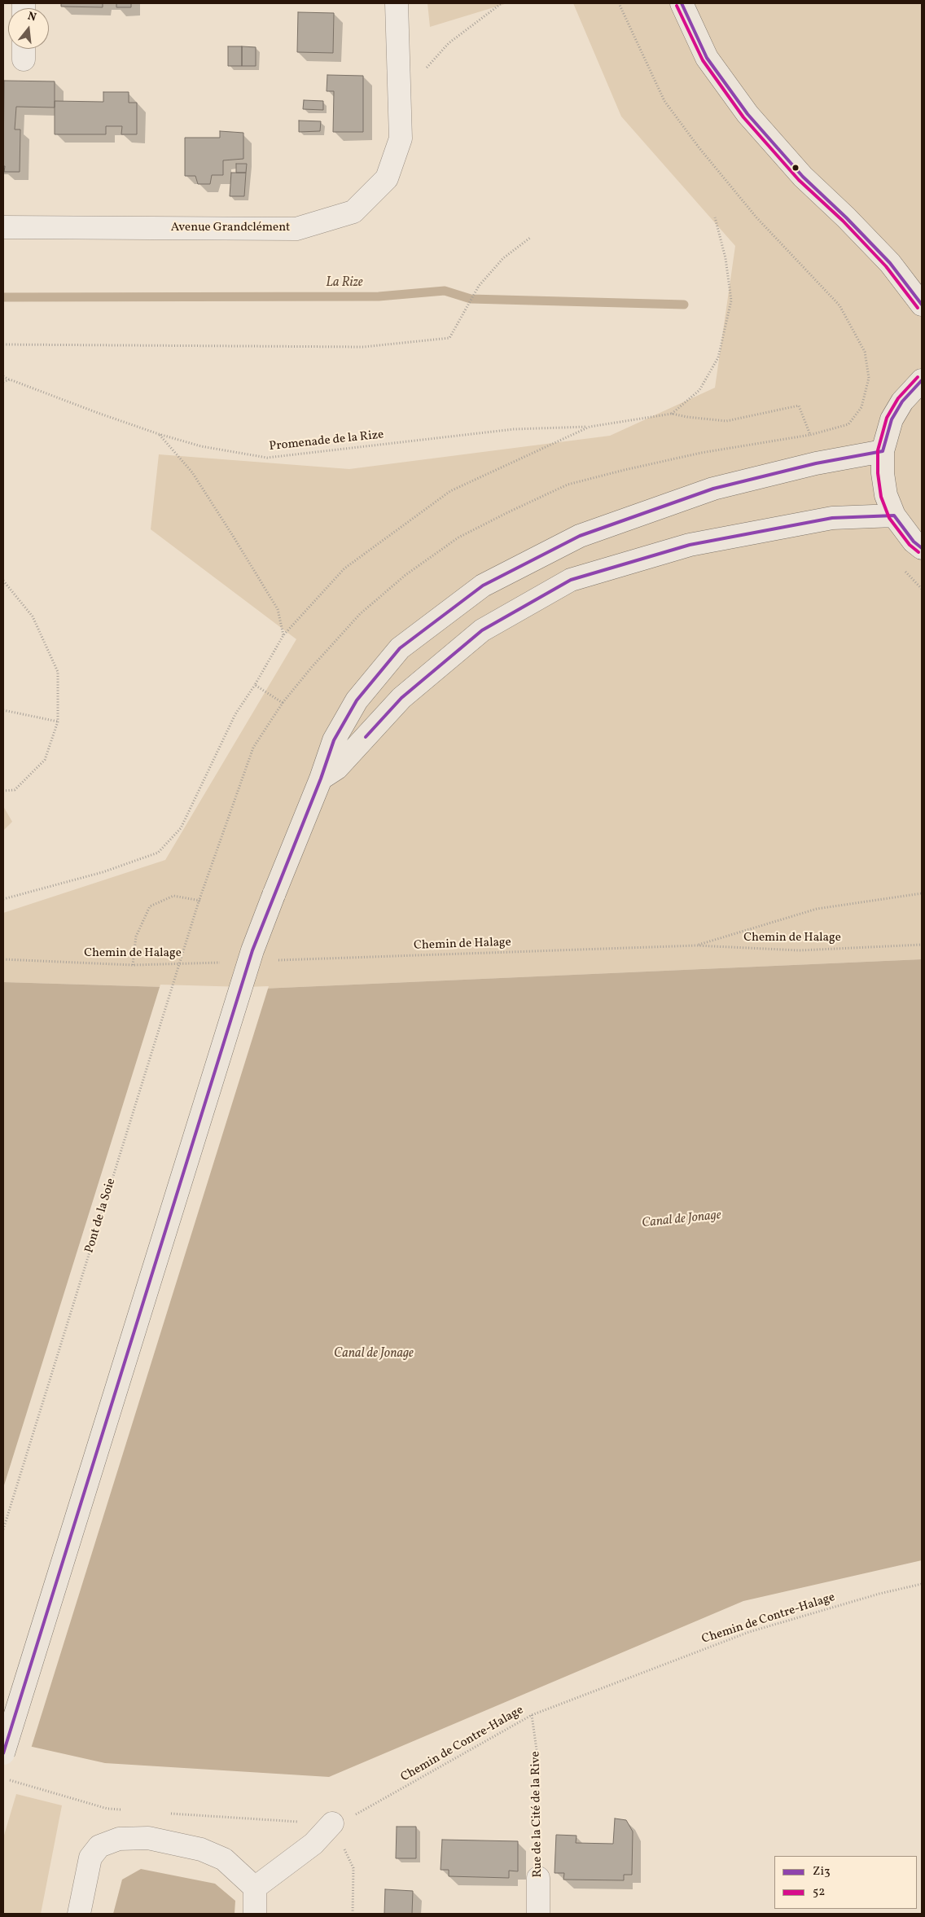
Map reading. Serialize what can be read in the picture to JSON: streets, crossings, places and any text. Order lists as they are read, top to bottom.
{
  "streets": {
    "street": ["Avenue Grandclément", "Rue de la Cité de la Rive"],
    "path": [
      "Promenade de la Rize",
      "Chemin de Halage",
      "Pont de la Soie",
      "Chemin de Contre-Halage"
    ]
  },
  "crossings": [
    ["Chemin de Contre-Halage", "Rue de la Cité de la Rive"]
  ],
  "water": ["La Rize", "Canal de Jonage"],
  "lines": ["transit line Zi3", "transit line 52"],
  "legend": ["Zi3", "52"],
  "north": "top"
}
